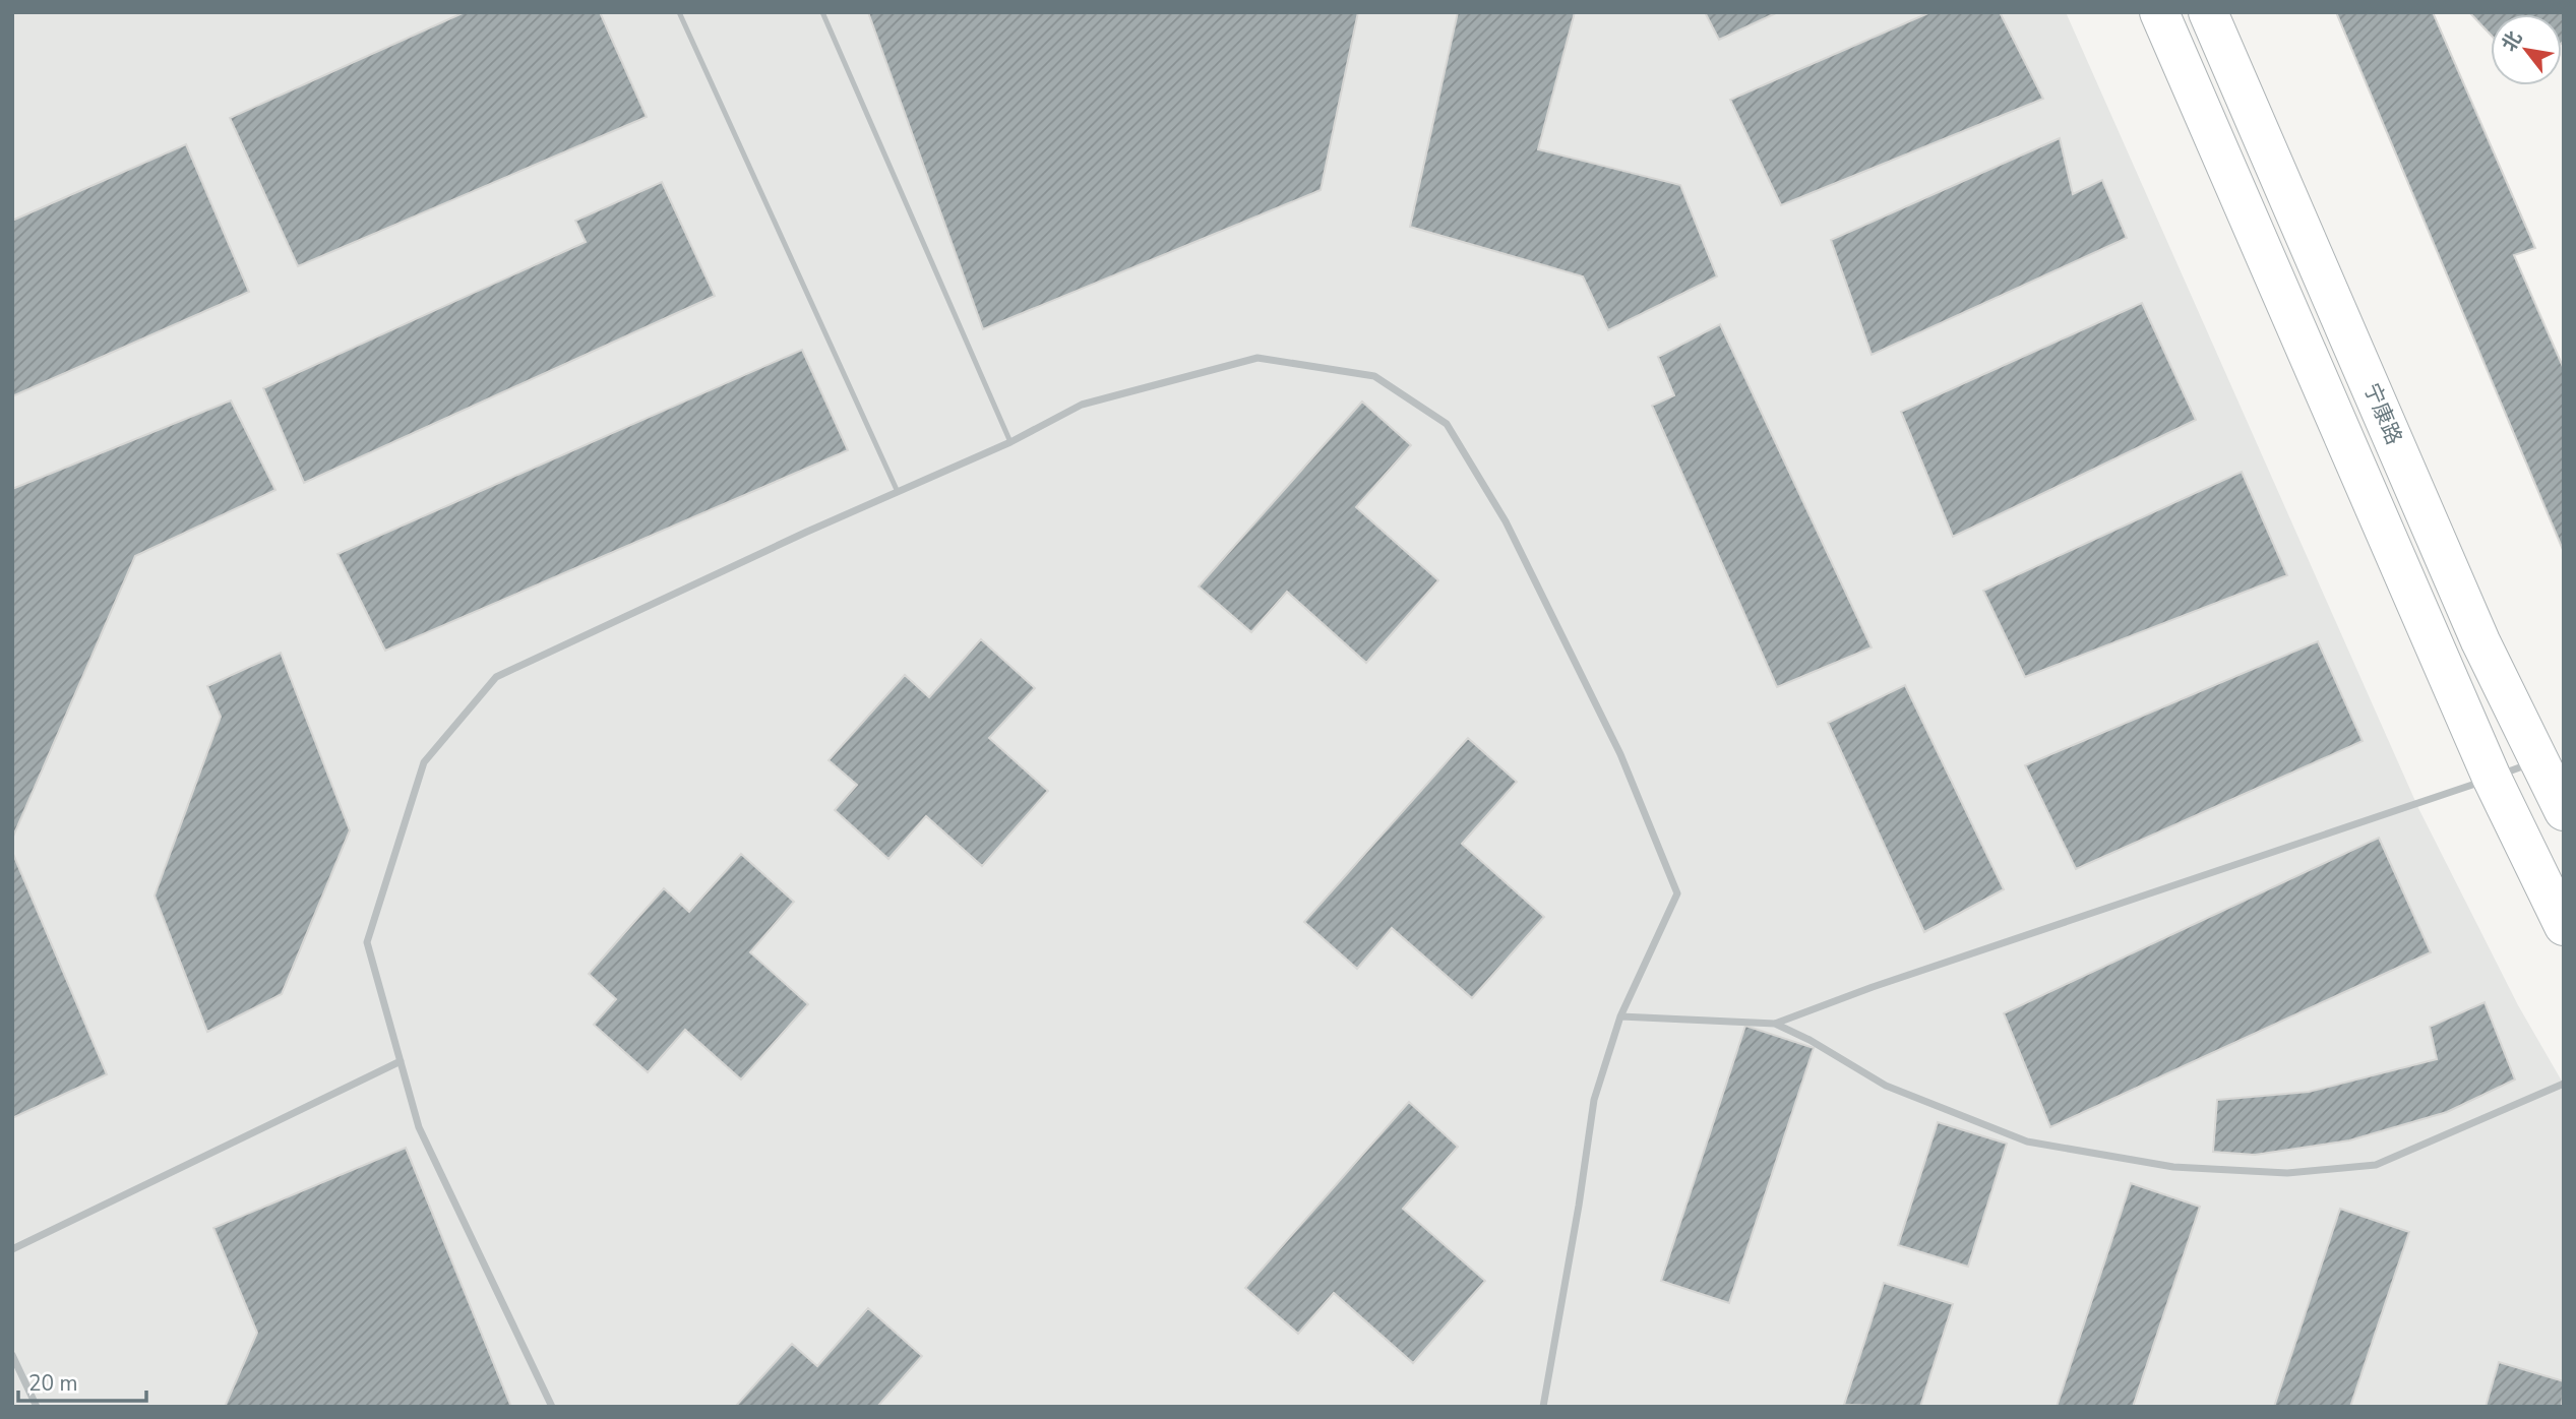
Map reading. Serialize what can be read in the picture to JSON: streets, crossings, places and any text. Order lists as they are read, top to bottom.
{
  "streets": {
    "main road": ["宁康路"]
  },
  "scale_bar": "20 m",
  "north": "top left"
}
